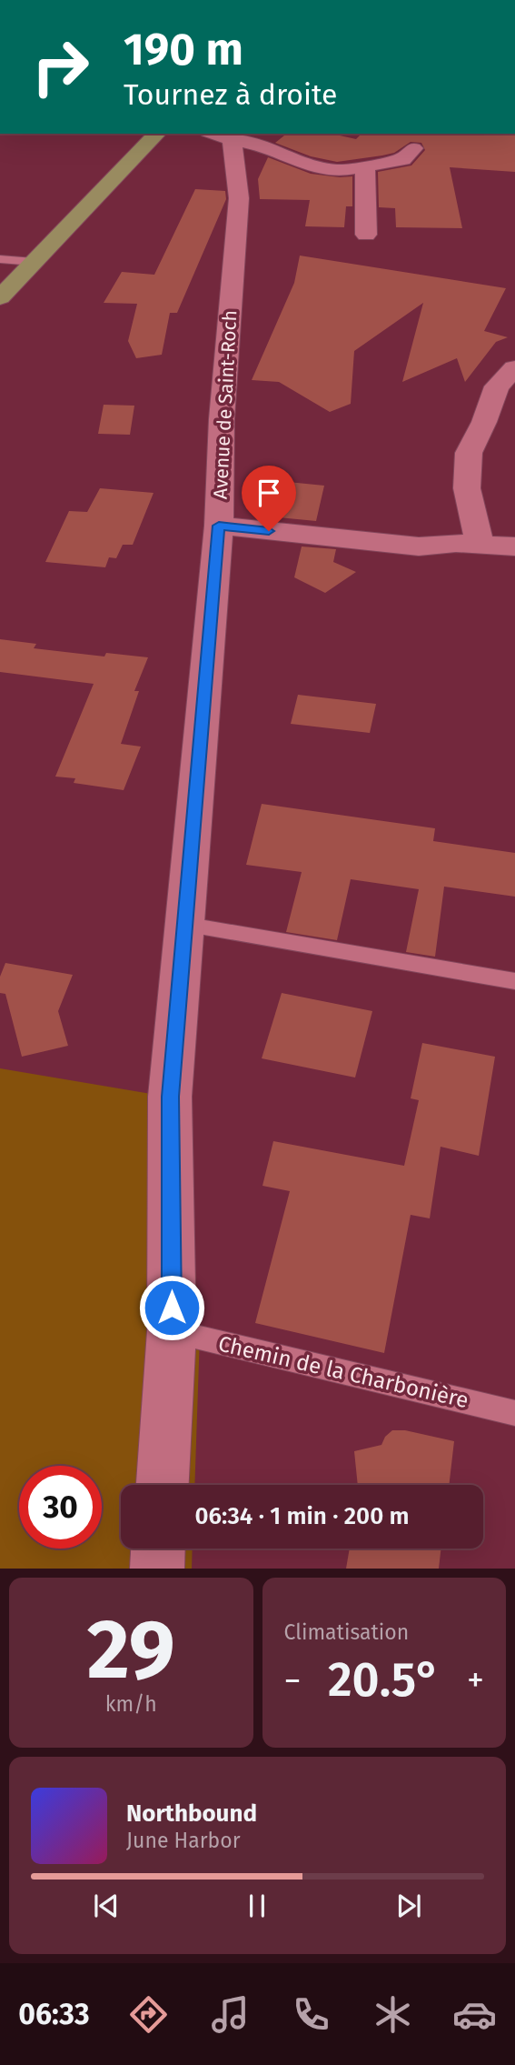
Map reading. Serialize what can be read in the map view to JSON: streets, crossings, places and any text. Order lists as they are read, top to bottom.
{
  "streets": {
    "street": ["Avenue de Saint-Roch"],
    "lane": ["Chemin de la Charbonière"]
  },
  "crossings": [
    ["Avenue de Saint-Roch", "Chemin de la Charbonière"]
  ],
  "page": {
    "turn": ["190 m", "Tournez à droite"],
    "limit": "30",
    "trip": "06:34 · 1 min · 200 m",
    "tile": [
      ["29", "km/h"],
      "Climatisation"
    ],
    "heat": ["−", "20.5°", "+"],
    "song": ["Northbound", "June Harbor"],
    "tabs": "06:33"
  }
}
